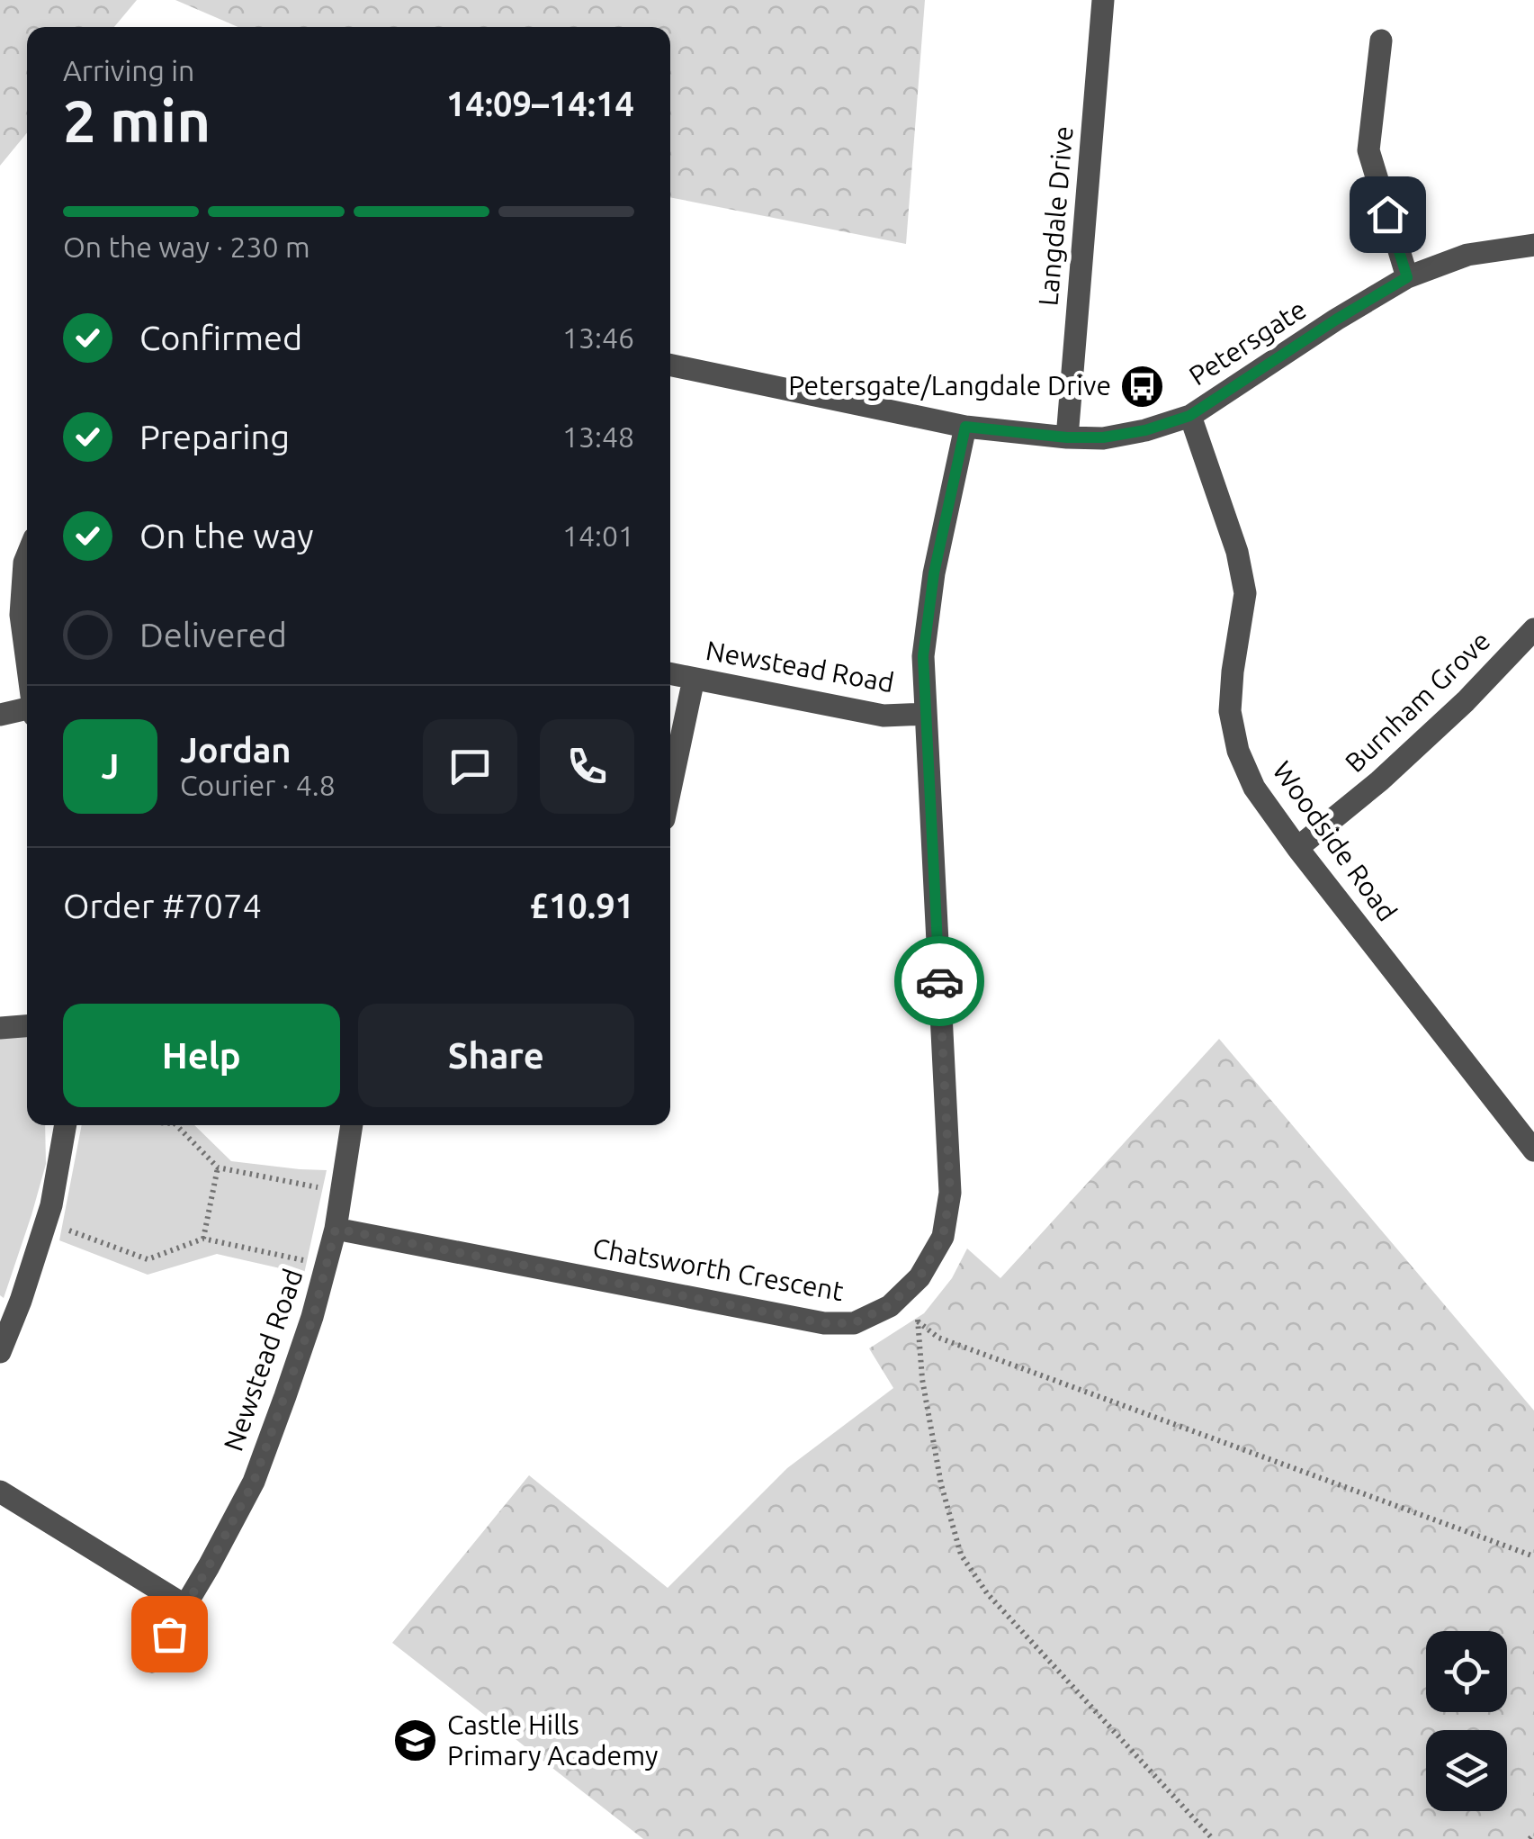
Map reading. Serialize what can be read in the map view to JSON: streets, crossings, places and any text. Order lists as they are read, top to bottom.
{
  "streets": {
    "street": [
      "Langdale Drive",
      "Petersgate",
      "Newstead Road",
      "Burnham Grove",
      "Woodside Road",
      "Chatsworth Crescent"
    ]
  },
  "crossings": [
    ["Langdale Drive", "Petersgate"],
    ["Petersgate", "Woodside Road"],
    ["Petersgate", "Chatsworth Crescent"],
    ["Newstead Road", "Chatsworth Crescent"],
    ["Burnham Grove", "Woodside Road"]
  ],
  "places": {
    "bus stop": ["Petersgate/Langdale Drive"],
    "school or university": ["Castle Hills Primary Academy"]
  },
  "page": {
    "heading": ["2 min", "Arriving in", "14:09–14:14"],
    "panel": [
      "Jordan",
      "Courier · 4.8",
      "Order #7074",
      "£10.91"
    ],
    "bar": "On the way · 230 m",
    "list": [
      ["Confirmed", "13:46"],
      ["Preparing", "13:48"],
      ["On the way", "14:01"],
      "Delivered"
    ],
    "round": "J",
    "buttons": ["Help", "Share"]
  }
}
